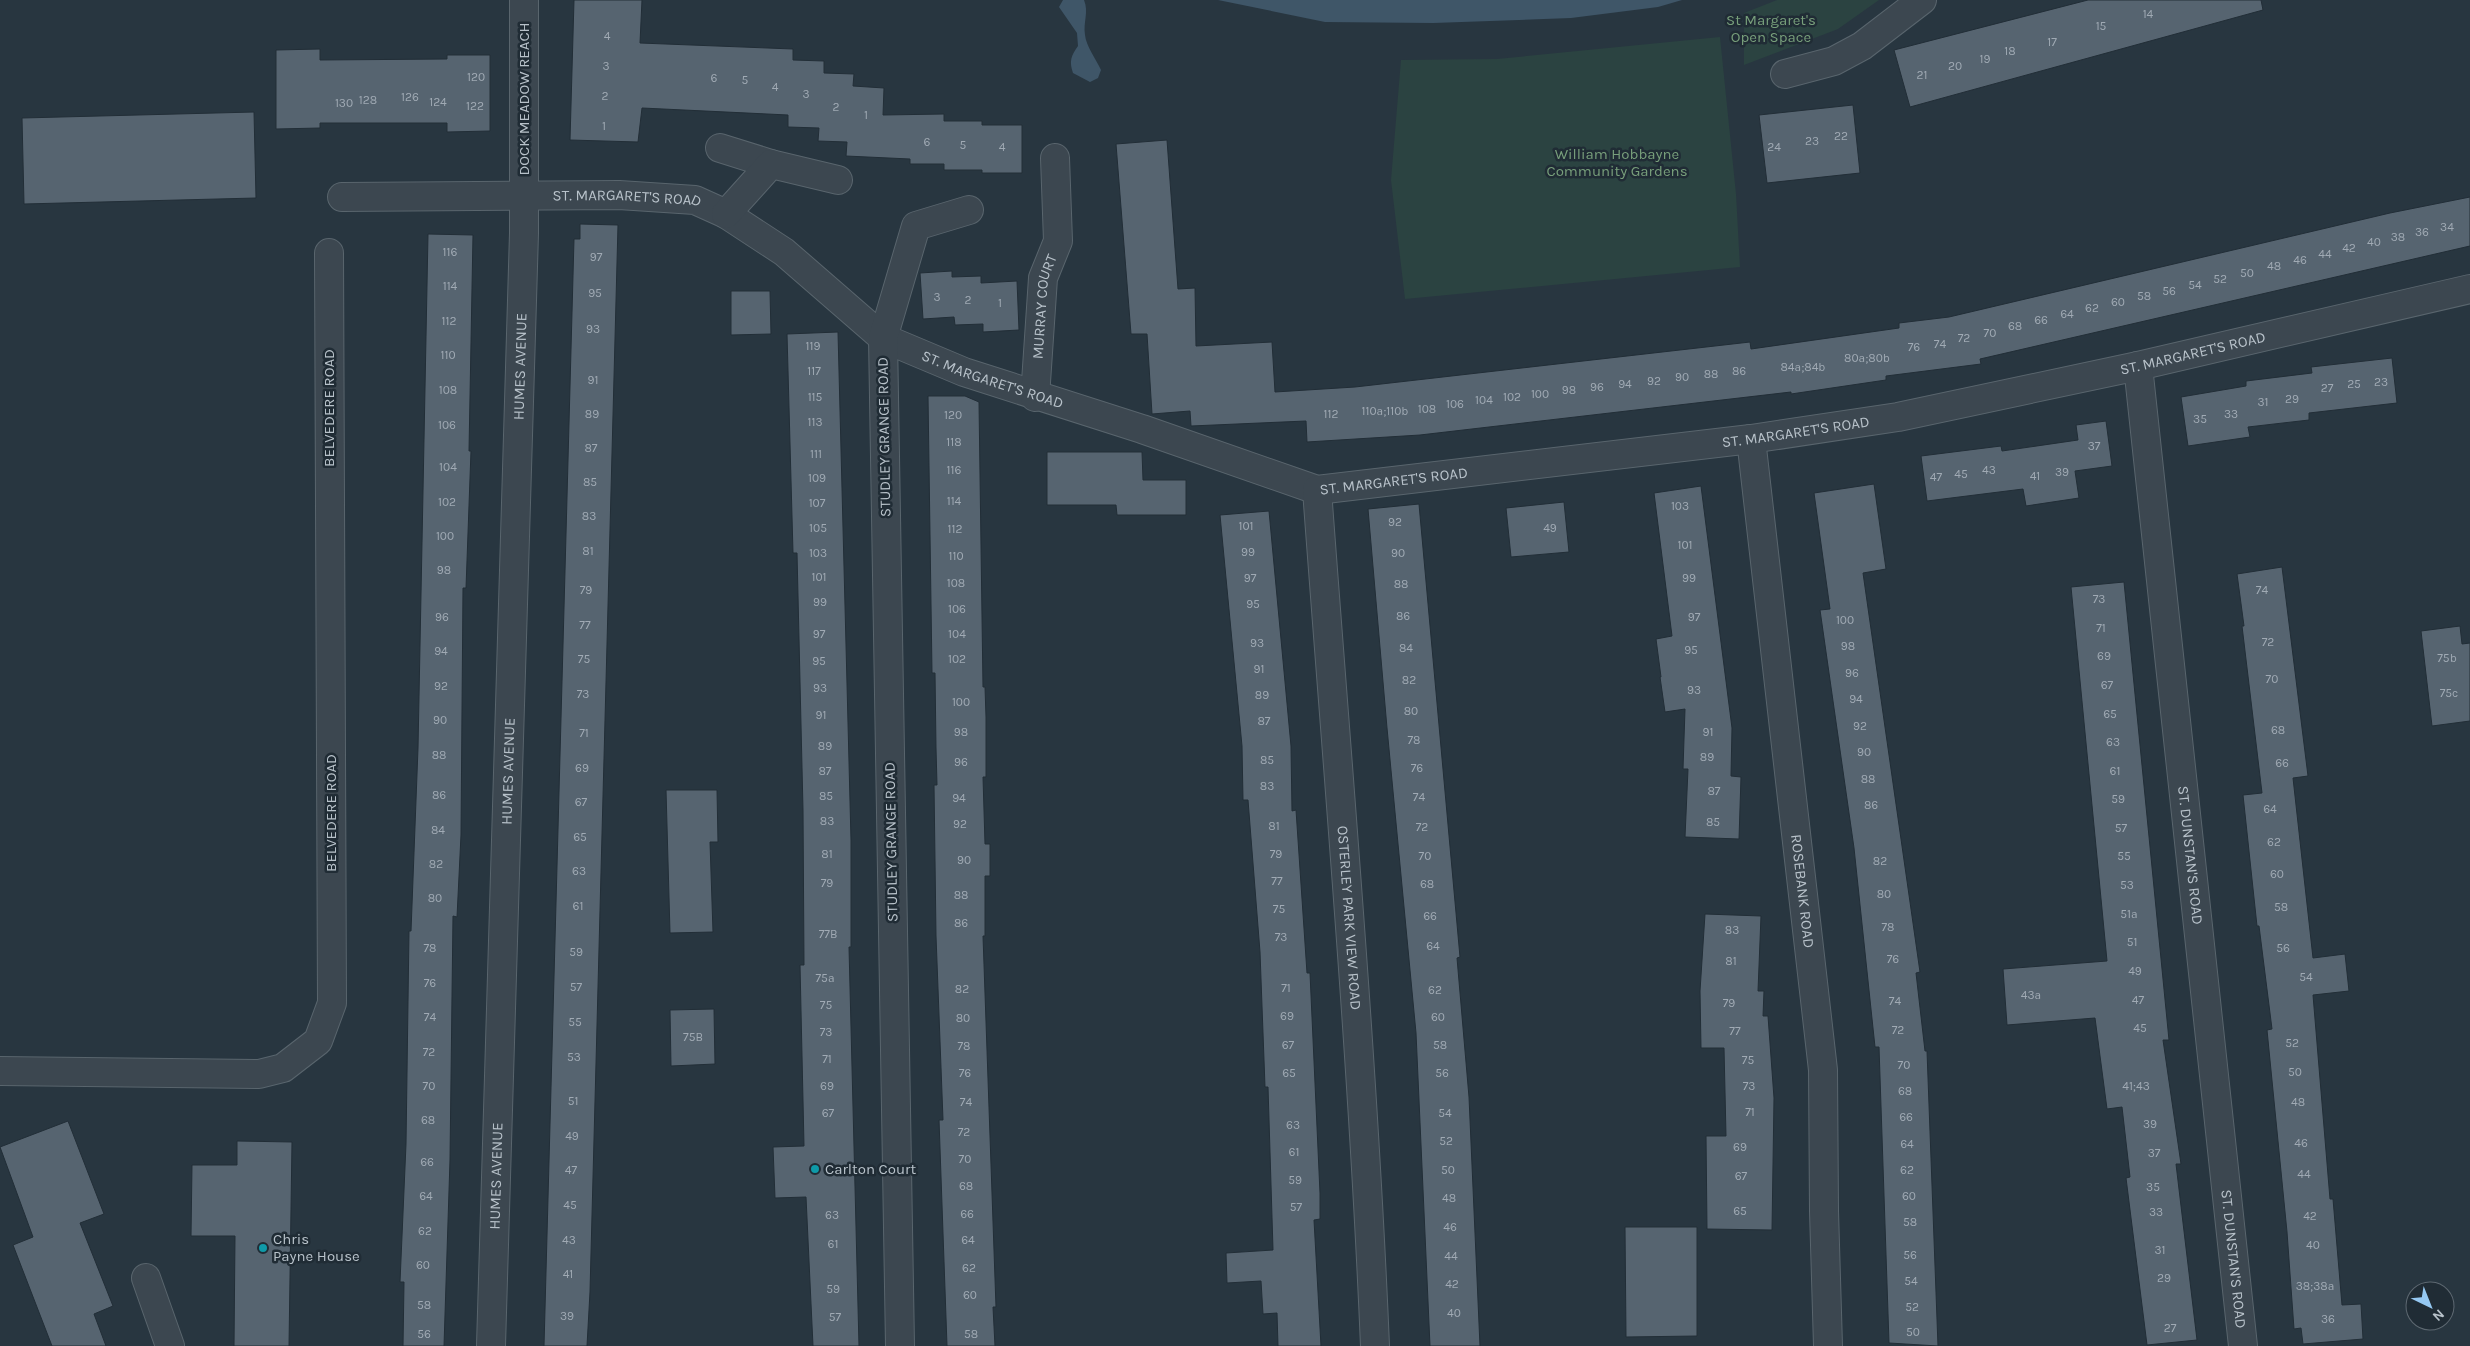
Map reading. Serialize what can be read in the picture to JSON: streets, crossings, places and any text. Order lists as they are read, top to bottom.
{
  "streets": {
    "street": [
      "DOCK MEADOW REACH",
      "ST. MARGARET'S ROAD",
      "MURRAY COURT",
      "HUMES AVENUE",
      "BELVEDERE ROAD",
      "STUDLEY GRANGE ROAD",
      "ST. DUNSTAN'S ROAD",
      "ROSEBANK ROAD",
      "OSTERLEY PARK VIEW ROAD"
    ]
  },
  "crossings": [
    ["DOCK MEADOW REACH", "ST. MARGARET'S ROAD"],
    ["DOCK MEADOW REACH", "HUMES AVENUE"],
    ["ST. MARGARET'S ROAD", "MURRAY COURT"],
    ["ST. MARGARET'S ROAD", "HUMES AVENUE"],
    ["ST. MARGARET'S ROAD", "STUDLEY GRANGE ROAD"],
    ["ST. MARGARET'S ROAD", "ST. DUNSTAN'S ROAD"],
    ["ST. MARGARET'S ROAD", "ROSEBANK ROAD"],
    ["ST. MARGARET'S ROAD", "OSTERLEY PARK VIEW ROAD"]
  ],
  "parks": ["St Margaret's Open Space", "William Hobbayne Community Gardens"],
  "places": ["Carlton Court", "Chris Payne House"],
  "house_numbers": [
    "14",
    "15",
    "4",
    "17",
    "18",
    "19",
    "3",
    "20",
    "21",
    "120",
    "6",
    "5",
    "4",
    "3",
    "2",
    "126",
    "128",
    "124",
    "130",
    "122",
    "2",
    "1",
    "1",
    "22",
    "23",
    "6",
    "5",
    "4",
    "24",
    "34",
    "36",
    "38",
    "40",
    "42",
    "116",
    "44",
    "97",
    "46",
    "48",
    "50",
    "52",
    "54",
    "114",
    "56",
    "95",
    "58",
    "3",
    "2",
    "60",
    "1",
    "62",
    "64",
    "66",
    "112",
    "68",
    "93",
    "70",
    "72",
    "74",
    "119",
    "76",
    "110",
    "80a;80b",
    "84a;84b",
    "117",
    "86",
    "88",
    "90",
    "91",
    "92",
    "23",
    "94",
    "25",
    "96",
    "27",
    "108",
    "98",
    "100",
    "115",
    "102",
    "29",
    "104",
    "31",
    "106",
    "108",
    "110a;110b",
    "89",
    "112",
    "33",
    "120",
    "35",
    "113",
    "106",
    "118",
    "37",
    "87",
    "111",
    "104",
    "116",
    "43",
    "39",
    "45",
    "41",
    "47",
    "109",
    "85",
    "114",
    "102",
    "107",
    "103",
    "83",
    "92",
    "101",
    "105",
    "49",
    "112",
    "100",
    "101",
    "81",
    "99",
    "103",
    "90",
    "110",
    "98",
    "101",
    "97",
    "99",
    "108",
    "88",
    "79",
    "74",
    "73",
    "99",
    "95",
    "106",
    "86",
    "96",
    "97",
    "100",
    "77",
    "71",
    "97",
    "104",
    "72",
    "93",
    "98",
    "84",
    "95",
    "94",
    "69",
    "75b",
    "75",
    "102",
    "95",
    "91",
    "96",
    "70",
    "82",
    "67",
    "92",
    "93",
    "93",
    "75c",
    "73",
    "89",
    "94",
    "100",
    "80",
    "65",
    "91",
    "90",
    "87",
    "92",
    "68",
    "98",
    "91",
    "71",
    "78",
    "63",
    "89",
    "90",
    "88",
    "89",
    "85",
    "96",
    "66",
    "69",
    "76",
    "87",
    "61",
    "88",
    "83",
    "87",
    "86",
    "85",
    "74",
    "94",
    "59",
    "67",
    "86",
    "64",
    "83",
    "85",
    "92",
    "81",
    "72",
    "57",
    "84",
    "65",
    "62",
    "81",
    "79",
    "70",
    "55",
    "90",
    "82",
    "82",
    "63",
    "60",
    "77",
    "79",
    "68",
    "53",
    "80",
    "88",
    "80",
    "61",
    "58",
    "75",
    "51a",
    "66",
    "86",
    "78",
    "83",
    "77B",
    "73",
    "51",
    "64",
    "78",
    "56",
    "59",
    "76",
    "81",
    "49",
    "54",
    "75a",
    "76",
    "57",
    "71",
    "82",
    "62",
    "43a",
    "47",
    "74",
    "79",
    "75",
    "69",
    "74",
    "60",
    "80",
    "55",
    "45",
    "72",
    "77",
    "73",
    "75B",
    "52",
    "67",
    "58",
    "78",
    "72",
    "53",
    "71",
    "75",
    "70",
    "50",
    "76",
    "65",
    "56",
    "70",
    "69",
    "73",
    "41;43",
    "68",
    "51",
    "74",
    "48",
    "71",
    "67",
    "54",
    "66",
    "68",
    "39",
    "63",
    "72",
    "49",
    "52",
    "46",
    "64",
    "69",
    "61",
    "37",
    "70",
    "66",
    "47",
    "50",
    "62",
    "44",
    "67",
    "59",
    "68",
    "35",
    "64",
    "60",
    "48",
    "45",
    "57",
    "65",
    "33",
    "66",
    "63",
    "42",
    "58",
    "46",
    "62",
    "43",
    "64",
    "61",
    "40",
    "31",
    "56",
    "44",
    "60",
    "62",
    "41",
    "29",
    "54",
    "42",
    "38;38a",
    "59",
    "60",
    "58",
    "52",
    "40",
    "39",
    "57",
    "36",
    "27",
    "50",
    "56",
    "58"
  ],
  "north": "bottom right"
}
